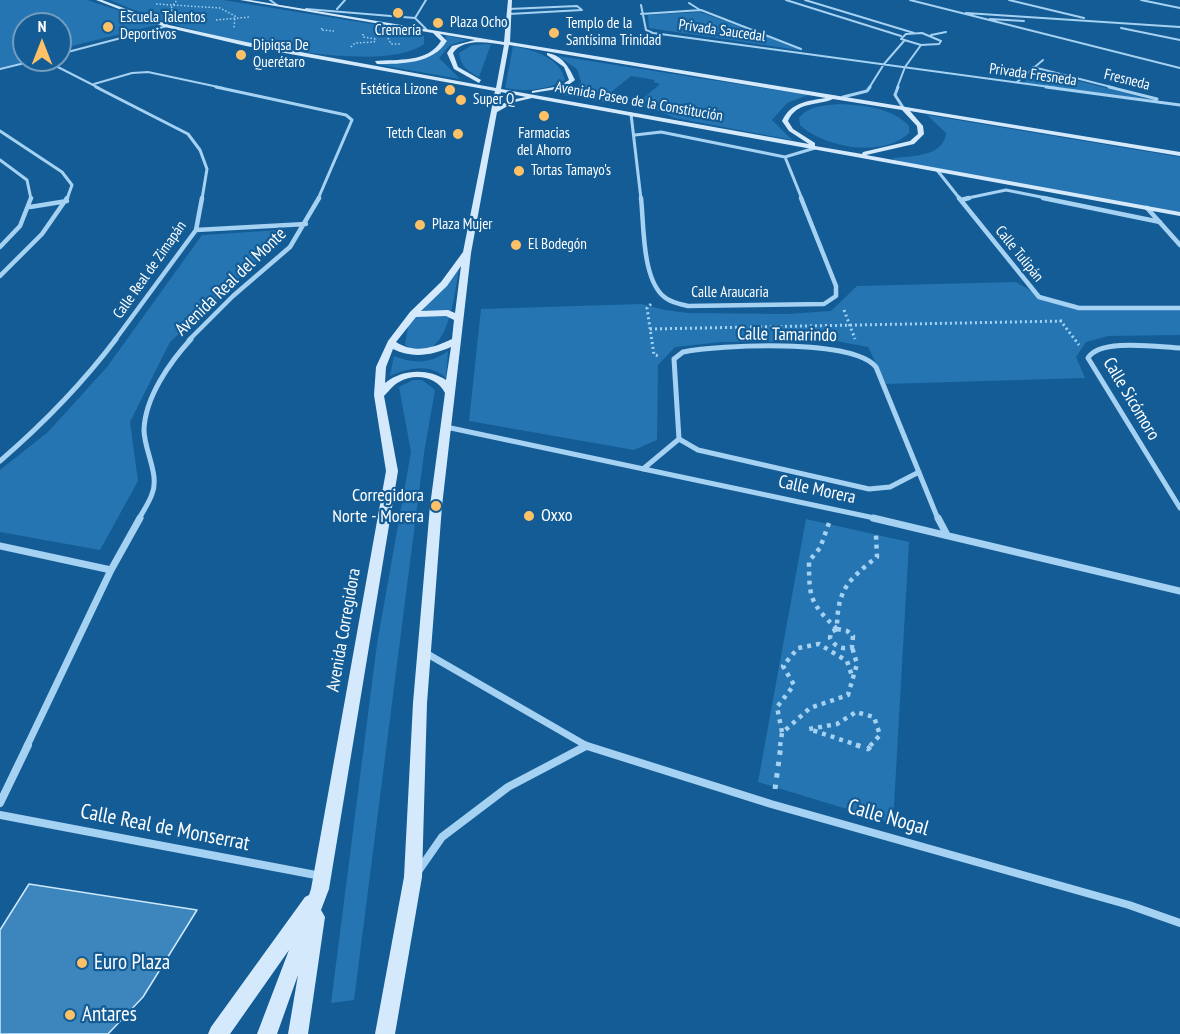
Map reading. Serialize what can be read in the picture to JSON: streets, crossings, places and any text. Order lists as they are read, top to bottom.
{
  "streets": {
    "street": [
      "Privada Saucedal",
      "Privada Fresneda",
      "Fresneda",
      "Avenida Paseo de la Constitución",
      "Calle Tulipán",
      "Calle Real de Zimapán",
      "Avenida Real del Monte",
      "Calle Araucaria",
      "Calle Tamarindo",
      "Calle Sicómoro",
      "Calle Morera",
      "Avenida Corregidora",
      "Calle Nogal",
      "Calle Real de Monserrat"
    ]
  },
  "crossings": [
    ["Privada Saucedal", "Privada Fresneda"],
    ["Privada Fresneda", "Fresneda"],
    ["Avenida Paseo de la Constitución", "Calle Tulipán"],
    ["Avenida Paseo de la Constitución", "Avenida Corregidora"],
    ["Calle Real de Zimapán", "Avenida Real del Monte"],
    ["Calle Morera", "Avenida Corregidora"],
    ["Avenida Corregidora", "Calle Nogal"],
    ["Avenida Corregidora", "Calle Real de Monserrat"]
  ],
  "places": [
    "Cremería",
    "Plaza Ocho",
    "Escuela Talentos Deportivos",
    "Templo de la Santísima Trinidad",
    "Dipiqsa De Querétaro",
    "Estética Lizone",
    "Super Q",
    "Farmacias del Ahorro",
    "Tetch Clean",
    "Tortas Tamayo's",
    "Plaza Mujer",
    "El Bodegón",
    "Corregidora Norte - Morera",
    "Oxxo",
    "Euro Plaza",
    "Antares"
  ],
  "north": "top"
}
